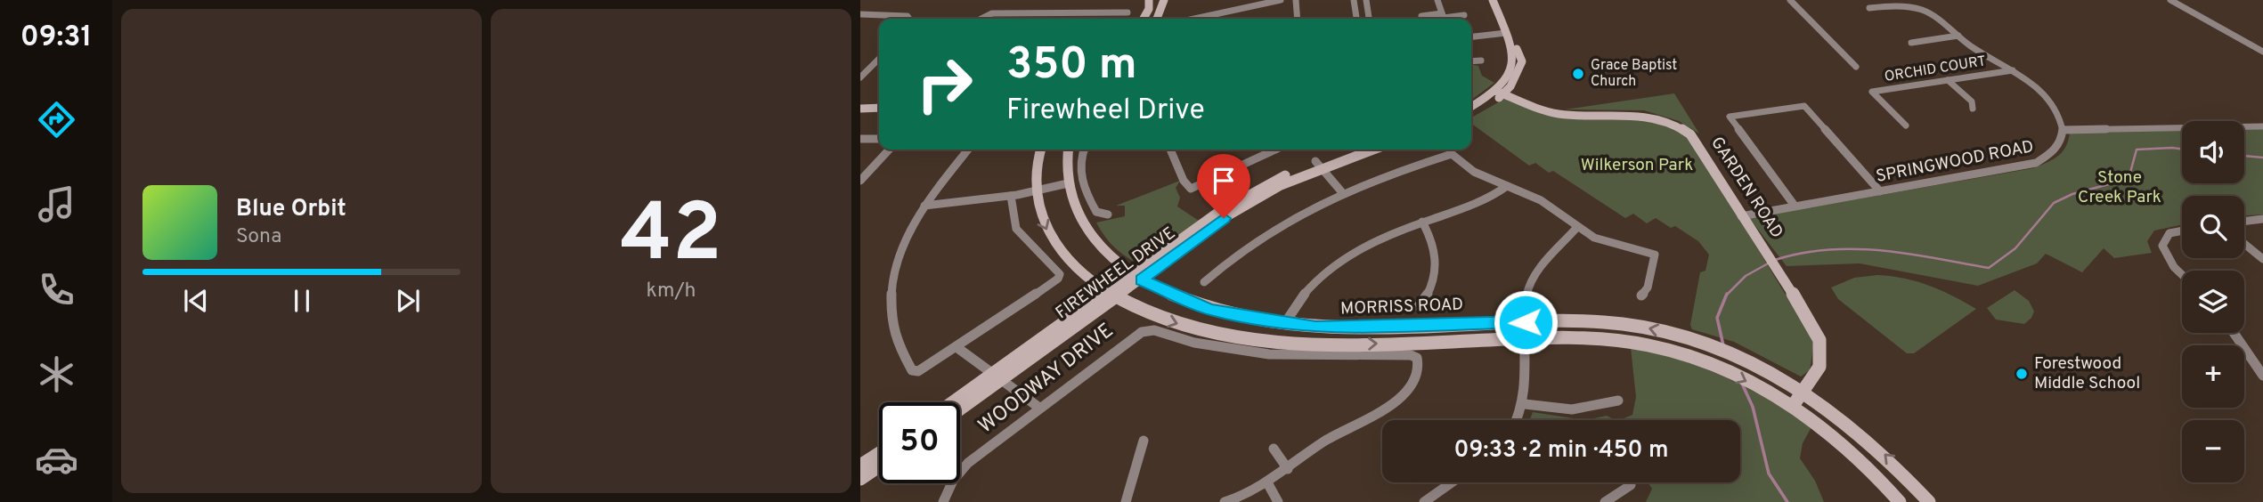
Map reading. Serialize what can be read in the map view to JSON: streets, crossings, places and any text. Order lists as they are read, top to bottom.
{
  "streets": {
    "main road": ["GARDEN ROAD", "FIREWHEEL DRIVE", "MORRISS ROAD"],
    "street": ["ORCHID COURT", "SPRINGWOOD ROAD", "WOODWAY DRIVE"]
  },
  "crossings": [
    ["SPRINGWOOD ROAD", "GARDEN ROAD"],
    ["GARDEN ROAD", "MORRISS ROAD"],
    ["FIREWHEEL DRIVE", "MORRISS ROAD"]
  ],
  "parks": ["Wilkerson Park", "Stone Creek Park"],
  "places": ["Grace Baptist Church", "Forestwood Middle School"],
  "page": {
    "tabs": "09:31",
    "tile": ["42", "km/h"],
    "turn": ["350 m", "Firewheel Drive"],
    "map_buttons": ["+", "−"],
    "song": ["Blue Orbit", "Sona"],
    "limit": "50",
    "trip": "09:33 · 2 min · 450 m"
  }
}
